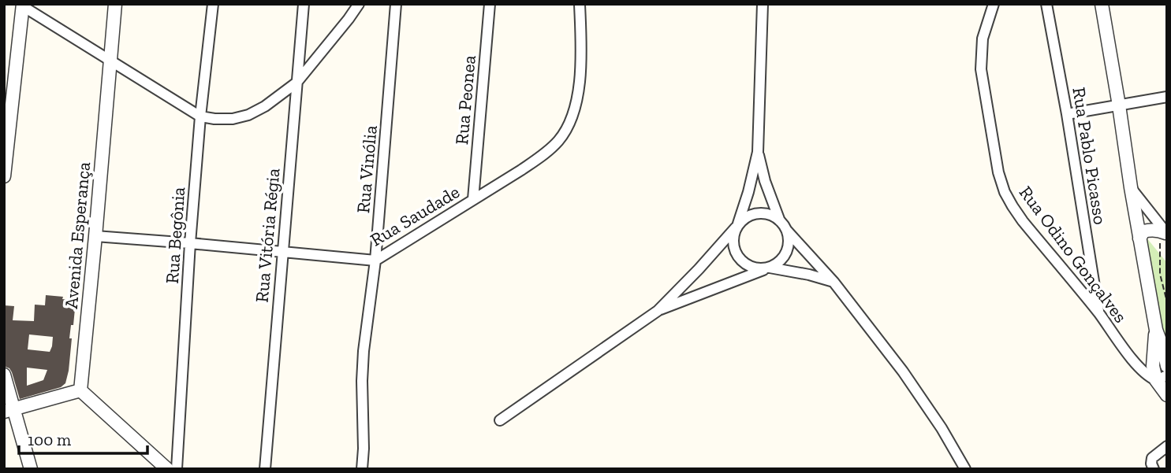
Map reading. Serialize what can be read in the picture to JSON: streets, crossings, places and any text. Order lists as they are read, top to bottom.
{
  "streets": {
    "street": [
      "Rua Peonea",
      "Rua Pablo Picasso",
      "Rua Vinólia",
      "Rua Saudade",
      "Avenida Esperança",
      "Rua Begônia",
      "Rua Vitória Régia",
      "Rua Odino Gonçalves"
    ]
  },
  "crossings": [
    ["Rua Peonea", "Rua Saudade"],
    ["Rua Pablo Picasso", "Rua Odino Gonçalves"],
    ["Rua Vinólia", "Rua Saudade"],
    ["Rua Saudade", "Avenida Esperança"],
    ["Rua Saudade", "Rua Begônia"],
    ["Rua Saudade", "Rua Vitória Régia"]
  ],
  "scale_bar": "100 m"
}
